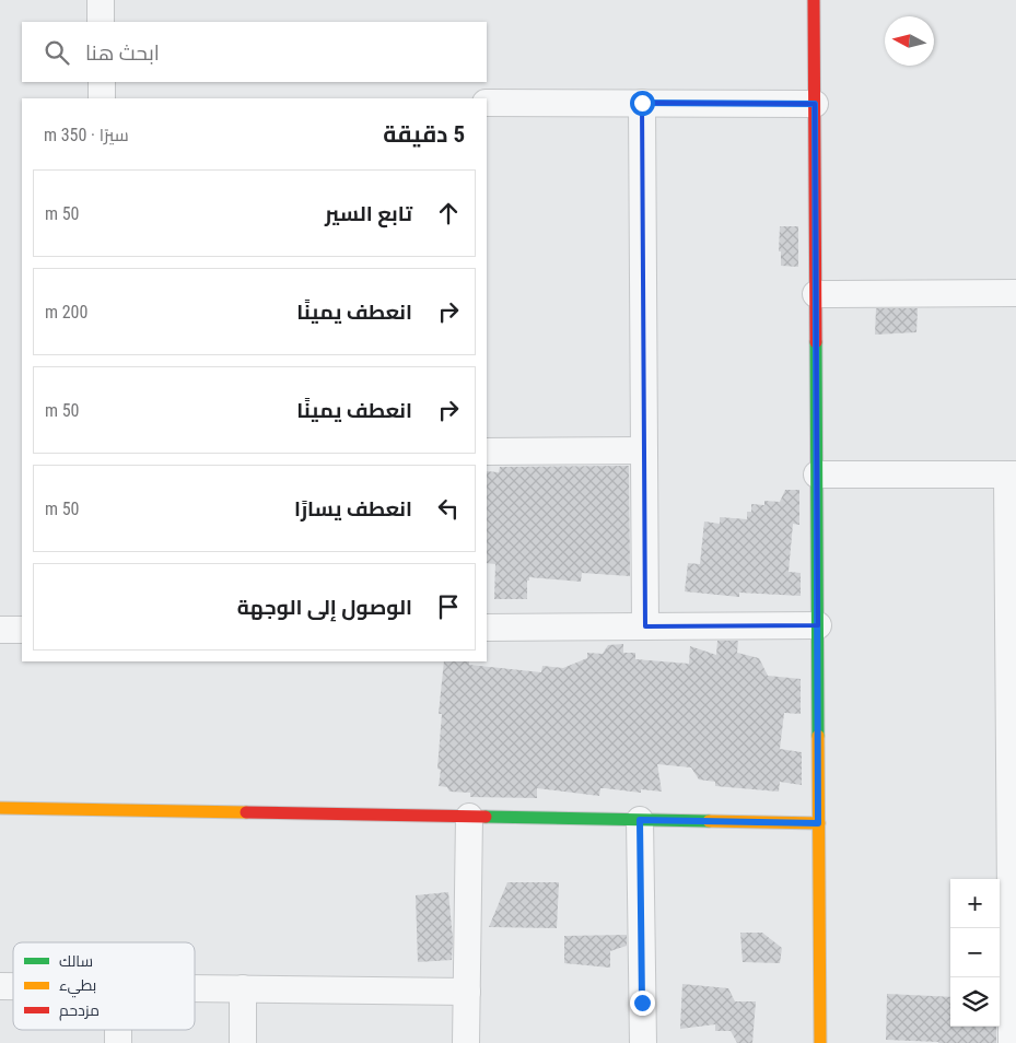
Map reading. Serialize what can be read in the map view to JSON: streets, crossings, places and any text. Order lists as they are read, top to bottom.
{
  "legend": ["سالك", "بطيء", "مزدحم"],
  "north": "left",
  "page": {
    "search": "ابحث هنا",
    "heading": ["5 دقيقة", "سيرًا · 350 m"],
    "list": [
      ["تابع السير", "50 m"],
      ["انعطف يمينًا", "200 m"],
      ["انعطف يمينًا", "50 m"],
      ["انعطف يسارًا", "50 m"],
      "الوصول إلى الوجهة"
    ],
    "map_buttons": ["+", "−"]
  }
}
